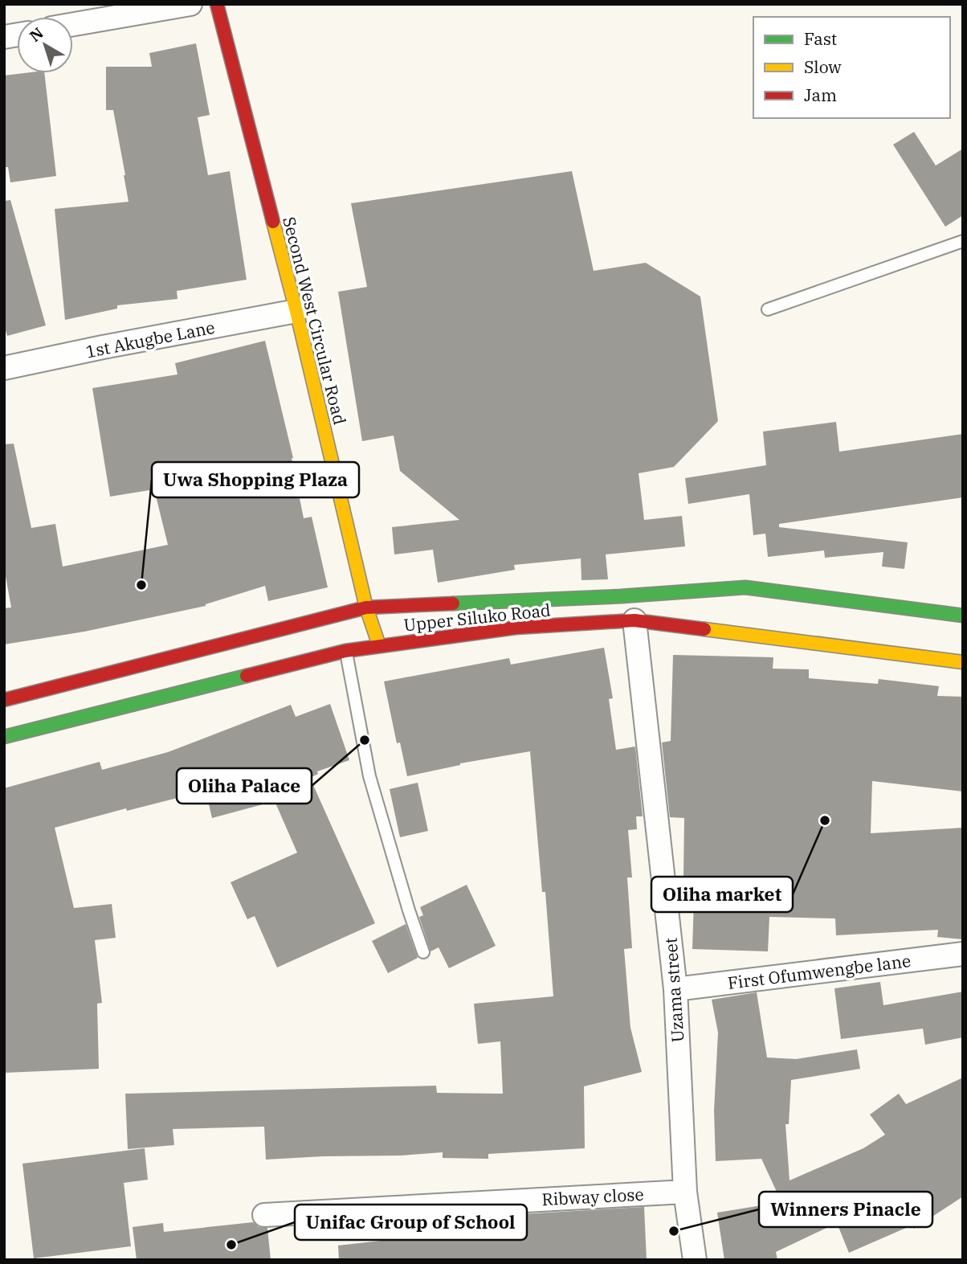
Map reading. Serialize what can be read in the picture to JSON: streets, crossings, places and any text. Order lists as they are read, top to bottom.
{
  "streets": {
    "main road": ["Second West Circular Road", "Upper Siluko Road"],
    "street": [
      "1st Akugbe Lane",
      "First Ofumwengbe lane",
      "Uzama street",
      "Ribway close"
    ]
  },
  "crossings": [
    ["Second West Circular Road", "1st Akugbe Lane"],
    ["Second West Circular Road", "Upper Siluko Road"],
    ["Upper Siluko Road", "Uzama street"],
    ["First Ofumwengbe lane", "Uzama street"],
    ["Uzama street", "Ribway close"]
  ],
  "places": [
    "Uwa Shopping Plaza",
    "Oliha Palace",
    "Oliha market",
    "Winners Pinacle",
    "Unifac Group of School"
  ],
  "legend": ["Fast", "Slow", "Jam"],
  "north": "top left"
}
